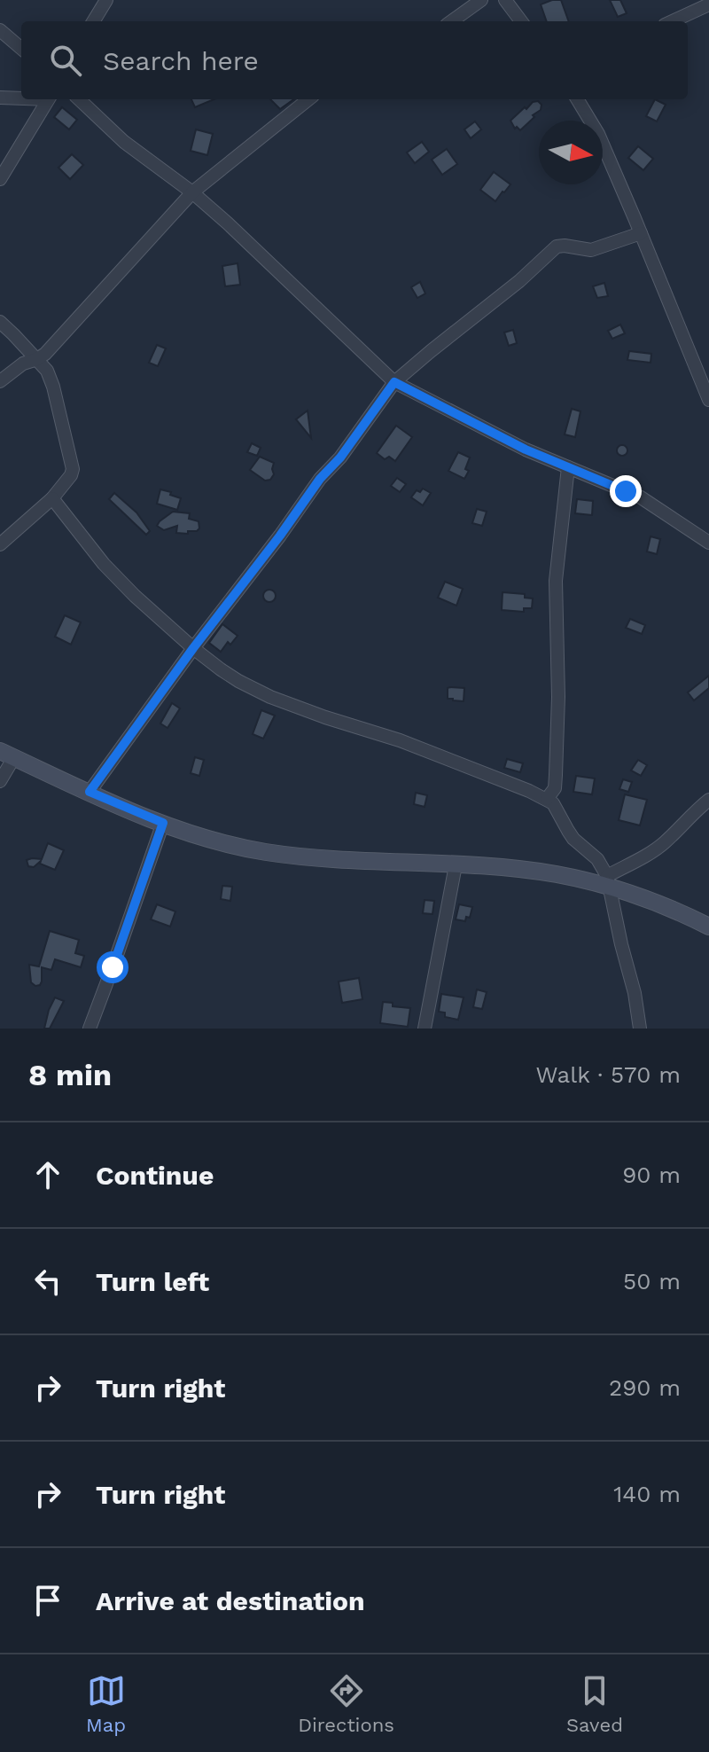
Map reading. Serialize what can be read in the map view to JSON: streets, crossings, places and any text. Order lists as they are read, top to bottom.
{
  "north": "right",
  "page": {
    "search": "Search here",
    "heading": ["8 min", "Walk · 570 m"],
    "list": [
      ["Continue", "90 m"],
      ["Turn left", "50 m"],
      ["Turn right", "290 m"],
      ["Turn right", "140 m"],
      "Arrive at destination"
    ],
    "nav": ["Map", "Directions", "Saved"]
  }
}
